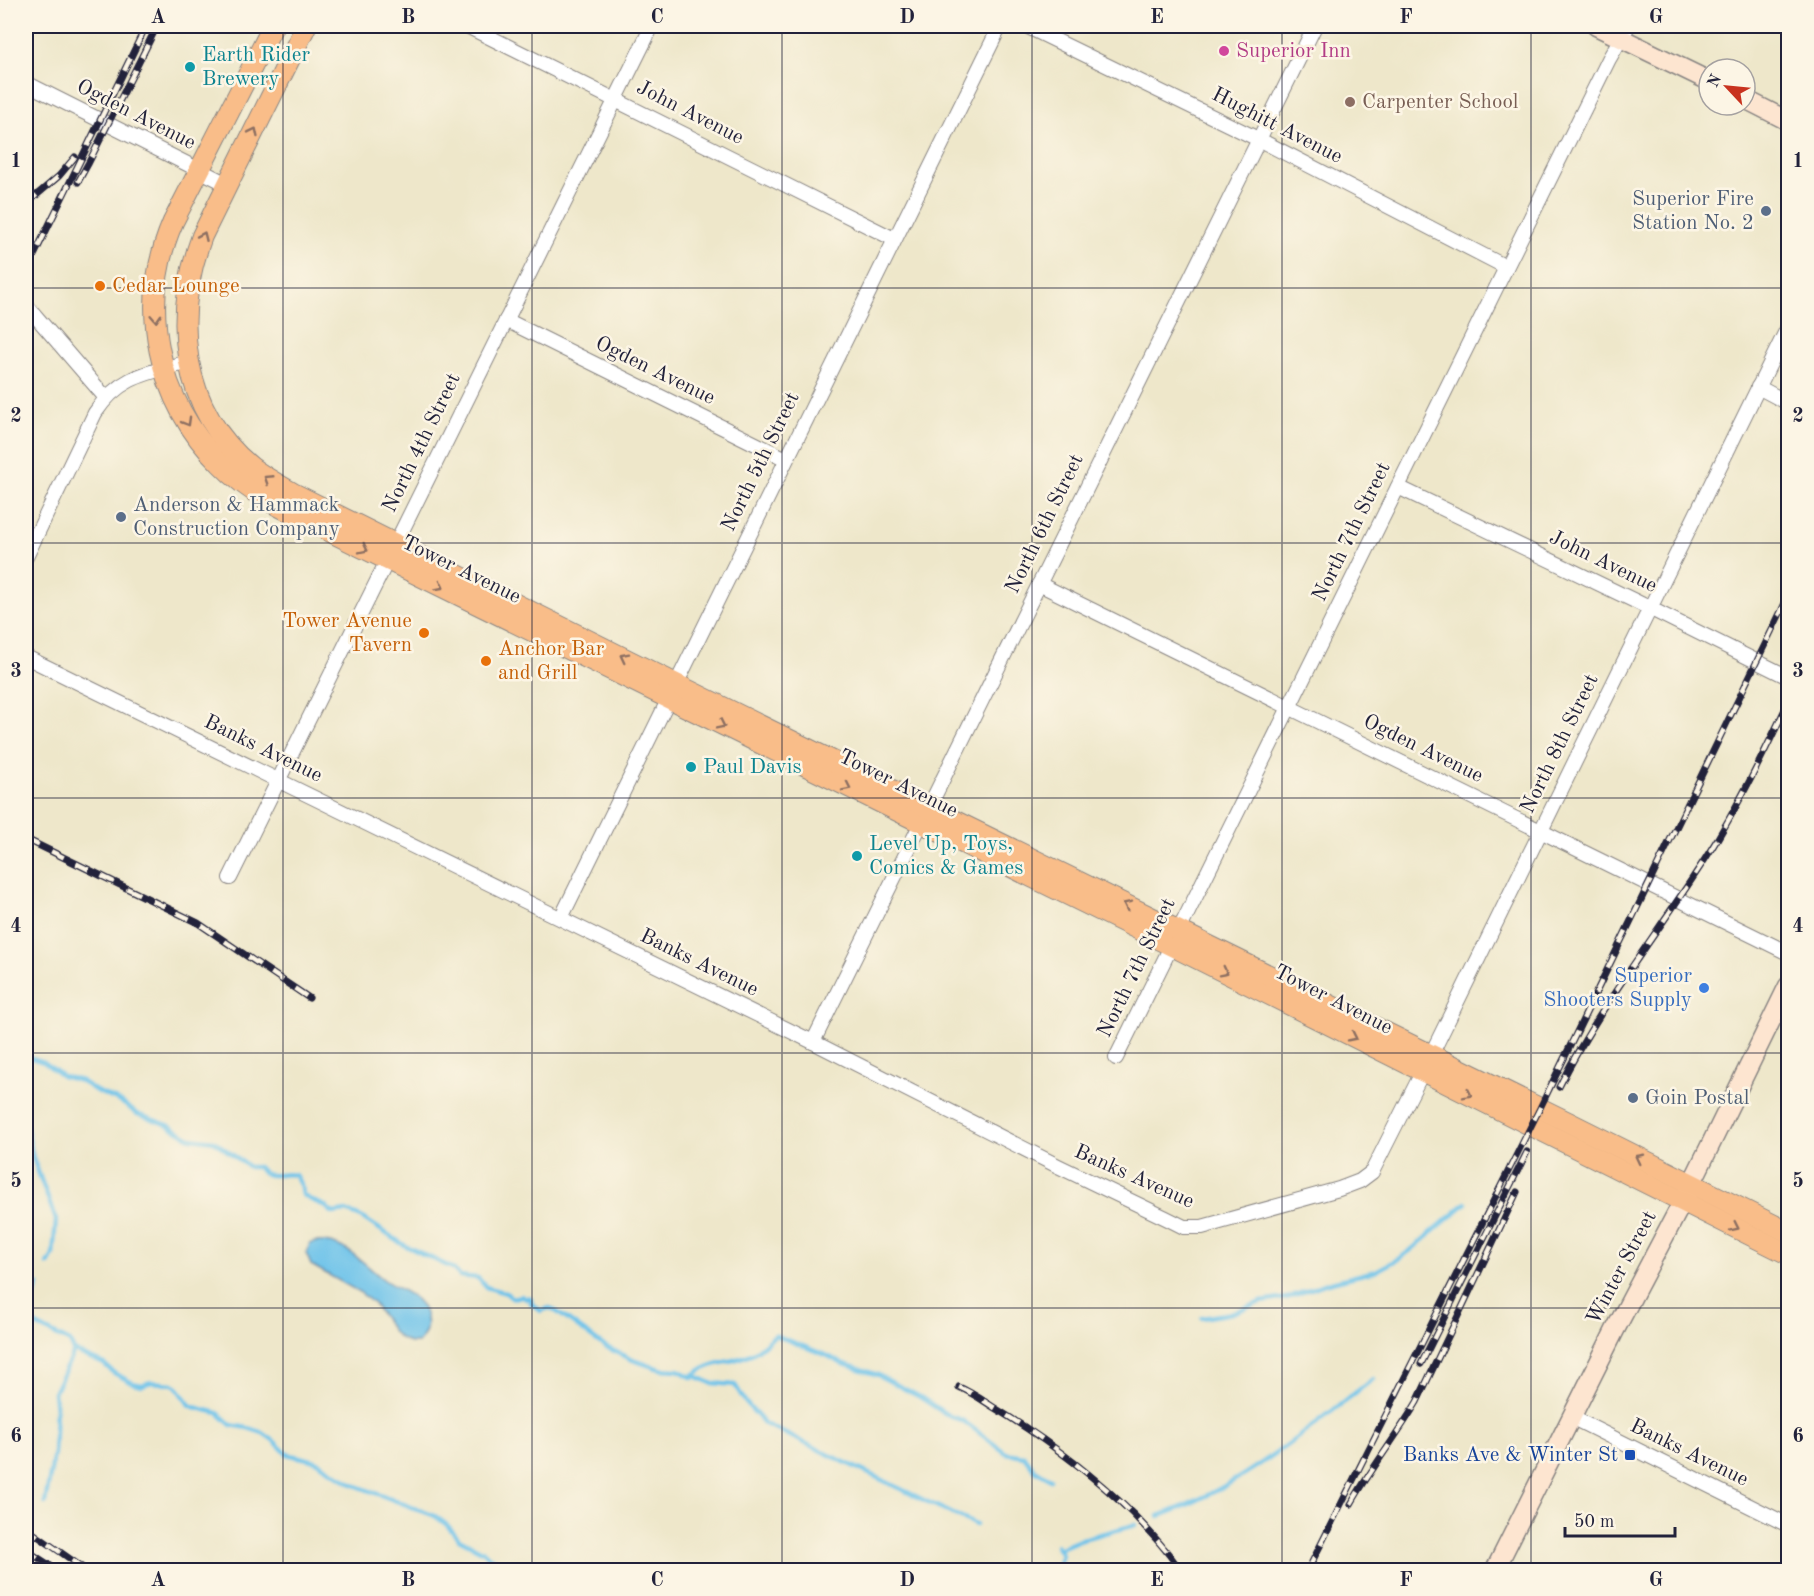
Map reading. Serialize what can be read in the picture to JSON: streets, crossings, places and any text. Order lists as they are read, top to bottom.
{
  "streets": {
    "main road": ["Tower Avenue"],
    "street": [
      "John Avenue",
      "Ogden Avenue",
      "Hughitt Avenue",
      "North 4th Street",
      "North 5th Street",
      "North 6th Street",
      "North 7th Street",
      "North 8th Street",
      "Banks Avenue",
      "Winter Street"
    ]
  },
  "crossings": [
    ["John Avenue", "North 4th Street"],
    ["John Avenue", "North 5th Street"],
    ["John Avenue", "North 7th Street"],
    ["John Avenue", "North 8th Street"],
    ["Ogden Avenue", "North 4th Street"],
    ["Ogden Avenue", "North 5th Street"],
    ["Ogden Avenue", "North 6th Street"],
    ["Ogden Avenue", "North 7th Street"],
    ["Ogden Avenue", "Tower Avenue"],
    ["Ogden Avenue", "North 8th Street"],
    ["Hughitt Avenue", "North 6th Street"],
    ["Hughitt Avenue", "North 7th Street"],
    ["North 4th Street", "Tower Avenue"],
    ["North 4th Street", "Banks Avenue"],
    ["North 5th Street", "Tower Avenue"],
    ["North 5th Street", "Banks Avenue"],
    ["North 6th Street", "Tower Avenue"],
    ["North 6th Street", "Banks Avenue"],
    ["North 7th Street", "Tower Avenue"],
    ["Tower Avenue", "North 8th Street"],
    ["Tower Avenue", "Winter Street"],
    ["North 8th Street", "Banks Avenue"],
    ["Banks Avenue", "Winter Street"]
  ],
  "places": {
    "other": [
      "Superior Inn",
      "Earth Rider Brewery",
      "Carpenter School",
      "Superior Fire Station No. 2",
      "Cedar Lounge",
      "Anderson & Hammack Construction Company",
      "Tower Avenue Tavern",
      "Anchor Bar and Grill",
      "Paul Davis",
      "Level Up, Toys, Comics & Games",
      "Superior Shooters Supply",
      "Goin Postal"
    ],
    "transit": ["Banks Ave & Winter St"]
  },
  "scale_bar": "50 m",
  "north": "top left",
  "grid": {
    "columns": [
      "A",
      "B",
      "C",
      "D",
      "E",
      "F",
      "G"
    ],
    "rows": [
      "1",
      "2",
      "3",
      "4",
      "5",
      "6"
    ]
  }
}
